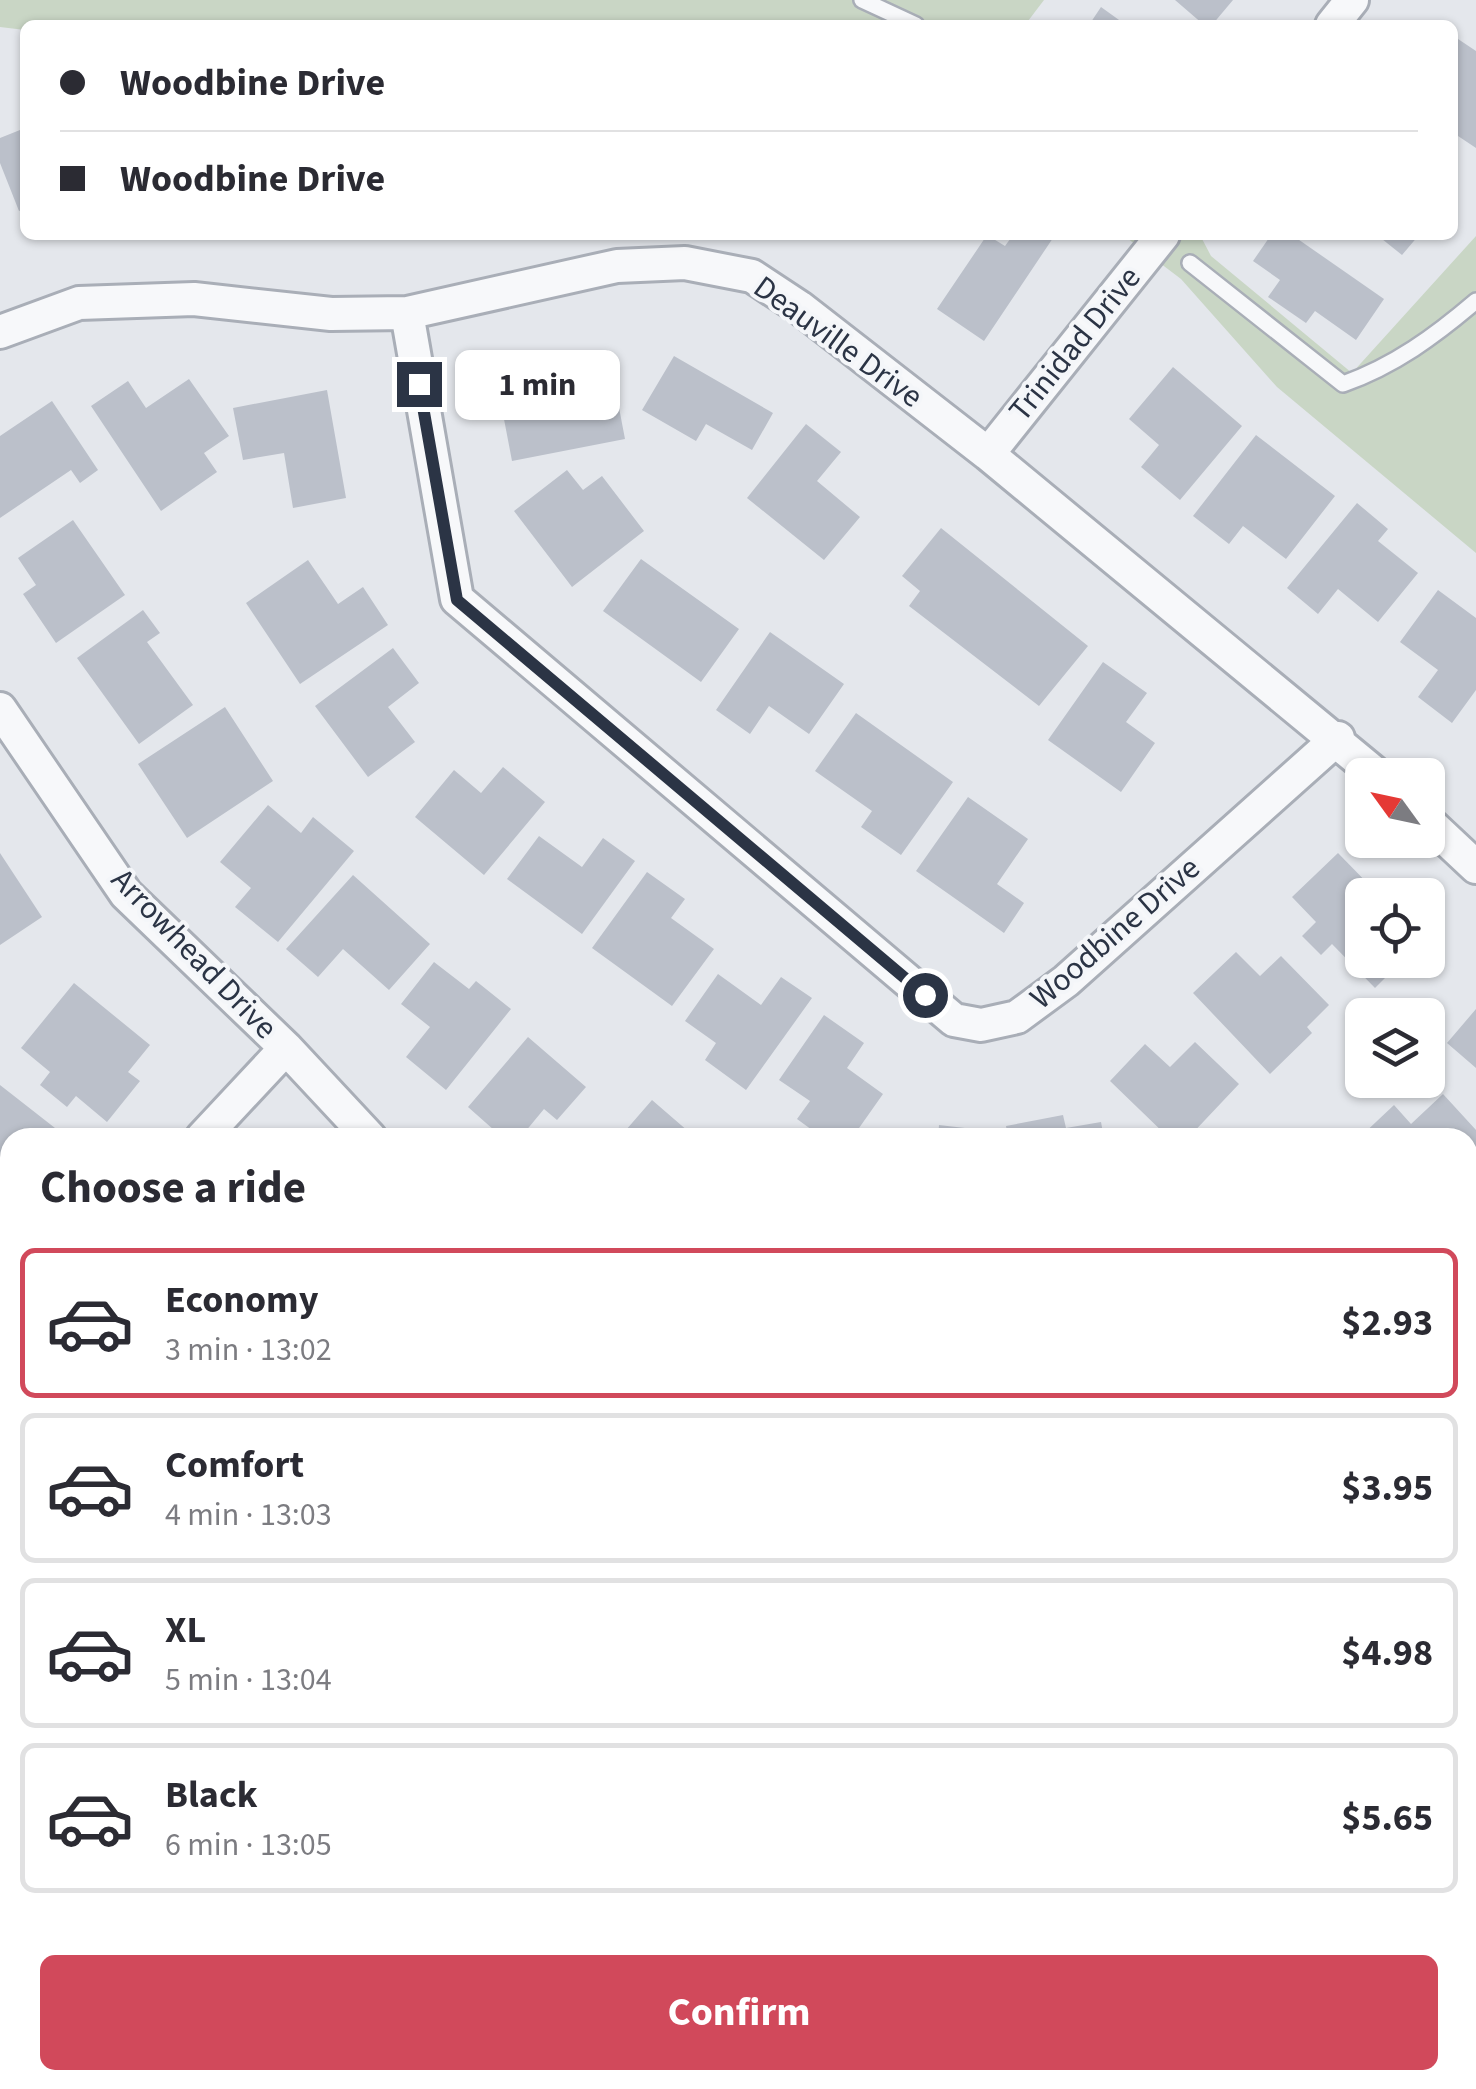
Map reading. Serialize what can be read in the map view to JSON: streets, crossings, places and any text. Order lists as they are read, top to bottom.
{
  "streets": {
    "street": [
      "Deauville Drive",
      "Trinidad Drive",
      "Woodbine Drive",
      "Arrowhead Drive"
    ]
  },
  "crossings": [
    ["Deauville Drive", "Trinidad Drive"],
    ["Deauville Drive", "Woodbine Drive"]
  ],
  "north": "top left",
  "page": {
    "banner": ["Woodbine Drive", "Woodbine Drive"],
    "bubble": "1 min",
    "heading": "Choose a ride",
    "list": [
      {
        "name": "Economy",
        "note": "3 min · 13:02",
        "value": "$2.93"
      },
      {
        "name": "Comfort",
        "note": "4 min · 13:03",
        "value": "$3.95"
      },
      {
        "name": "XL",
        "note": "5 min · 13:04",
        "value": "$4.98"
      },
      {
        "name": "Black",
        "note": "6 min · 13:05",
        "value": "$5.65"
      }
    ],
    "buttons": "Confirm"
  }
}
